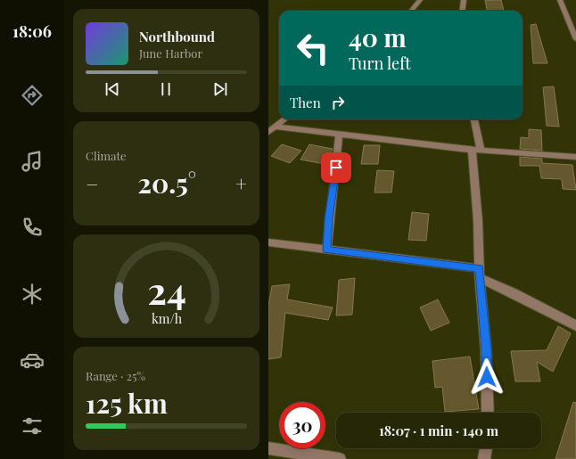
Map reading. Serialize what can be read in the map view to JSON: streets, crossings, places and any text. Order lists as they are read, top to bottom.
{
  "page": {
    "tabs": "18:06",
    "turn": ["40 m", "Turn left"],
    "song": ["Northbound", "June Harbor"],
    "then": "Then",
    "tile": [
      "Climate",
      ["Range · 25%", "125 km"]
    ],
    "heat": ["−", "20.5°", "+"],
    "limit": "30",
    "trip": "18:07 · 1 min · 140 m",
    "gauge": ["24", "km/h"]
  }
}
